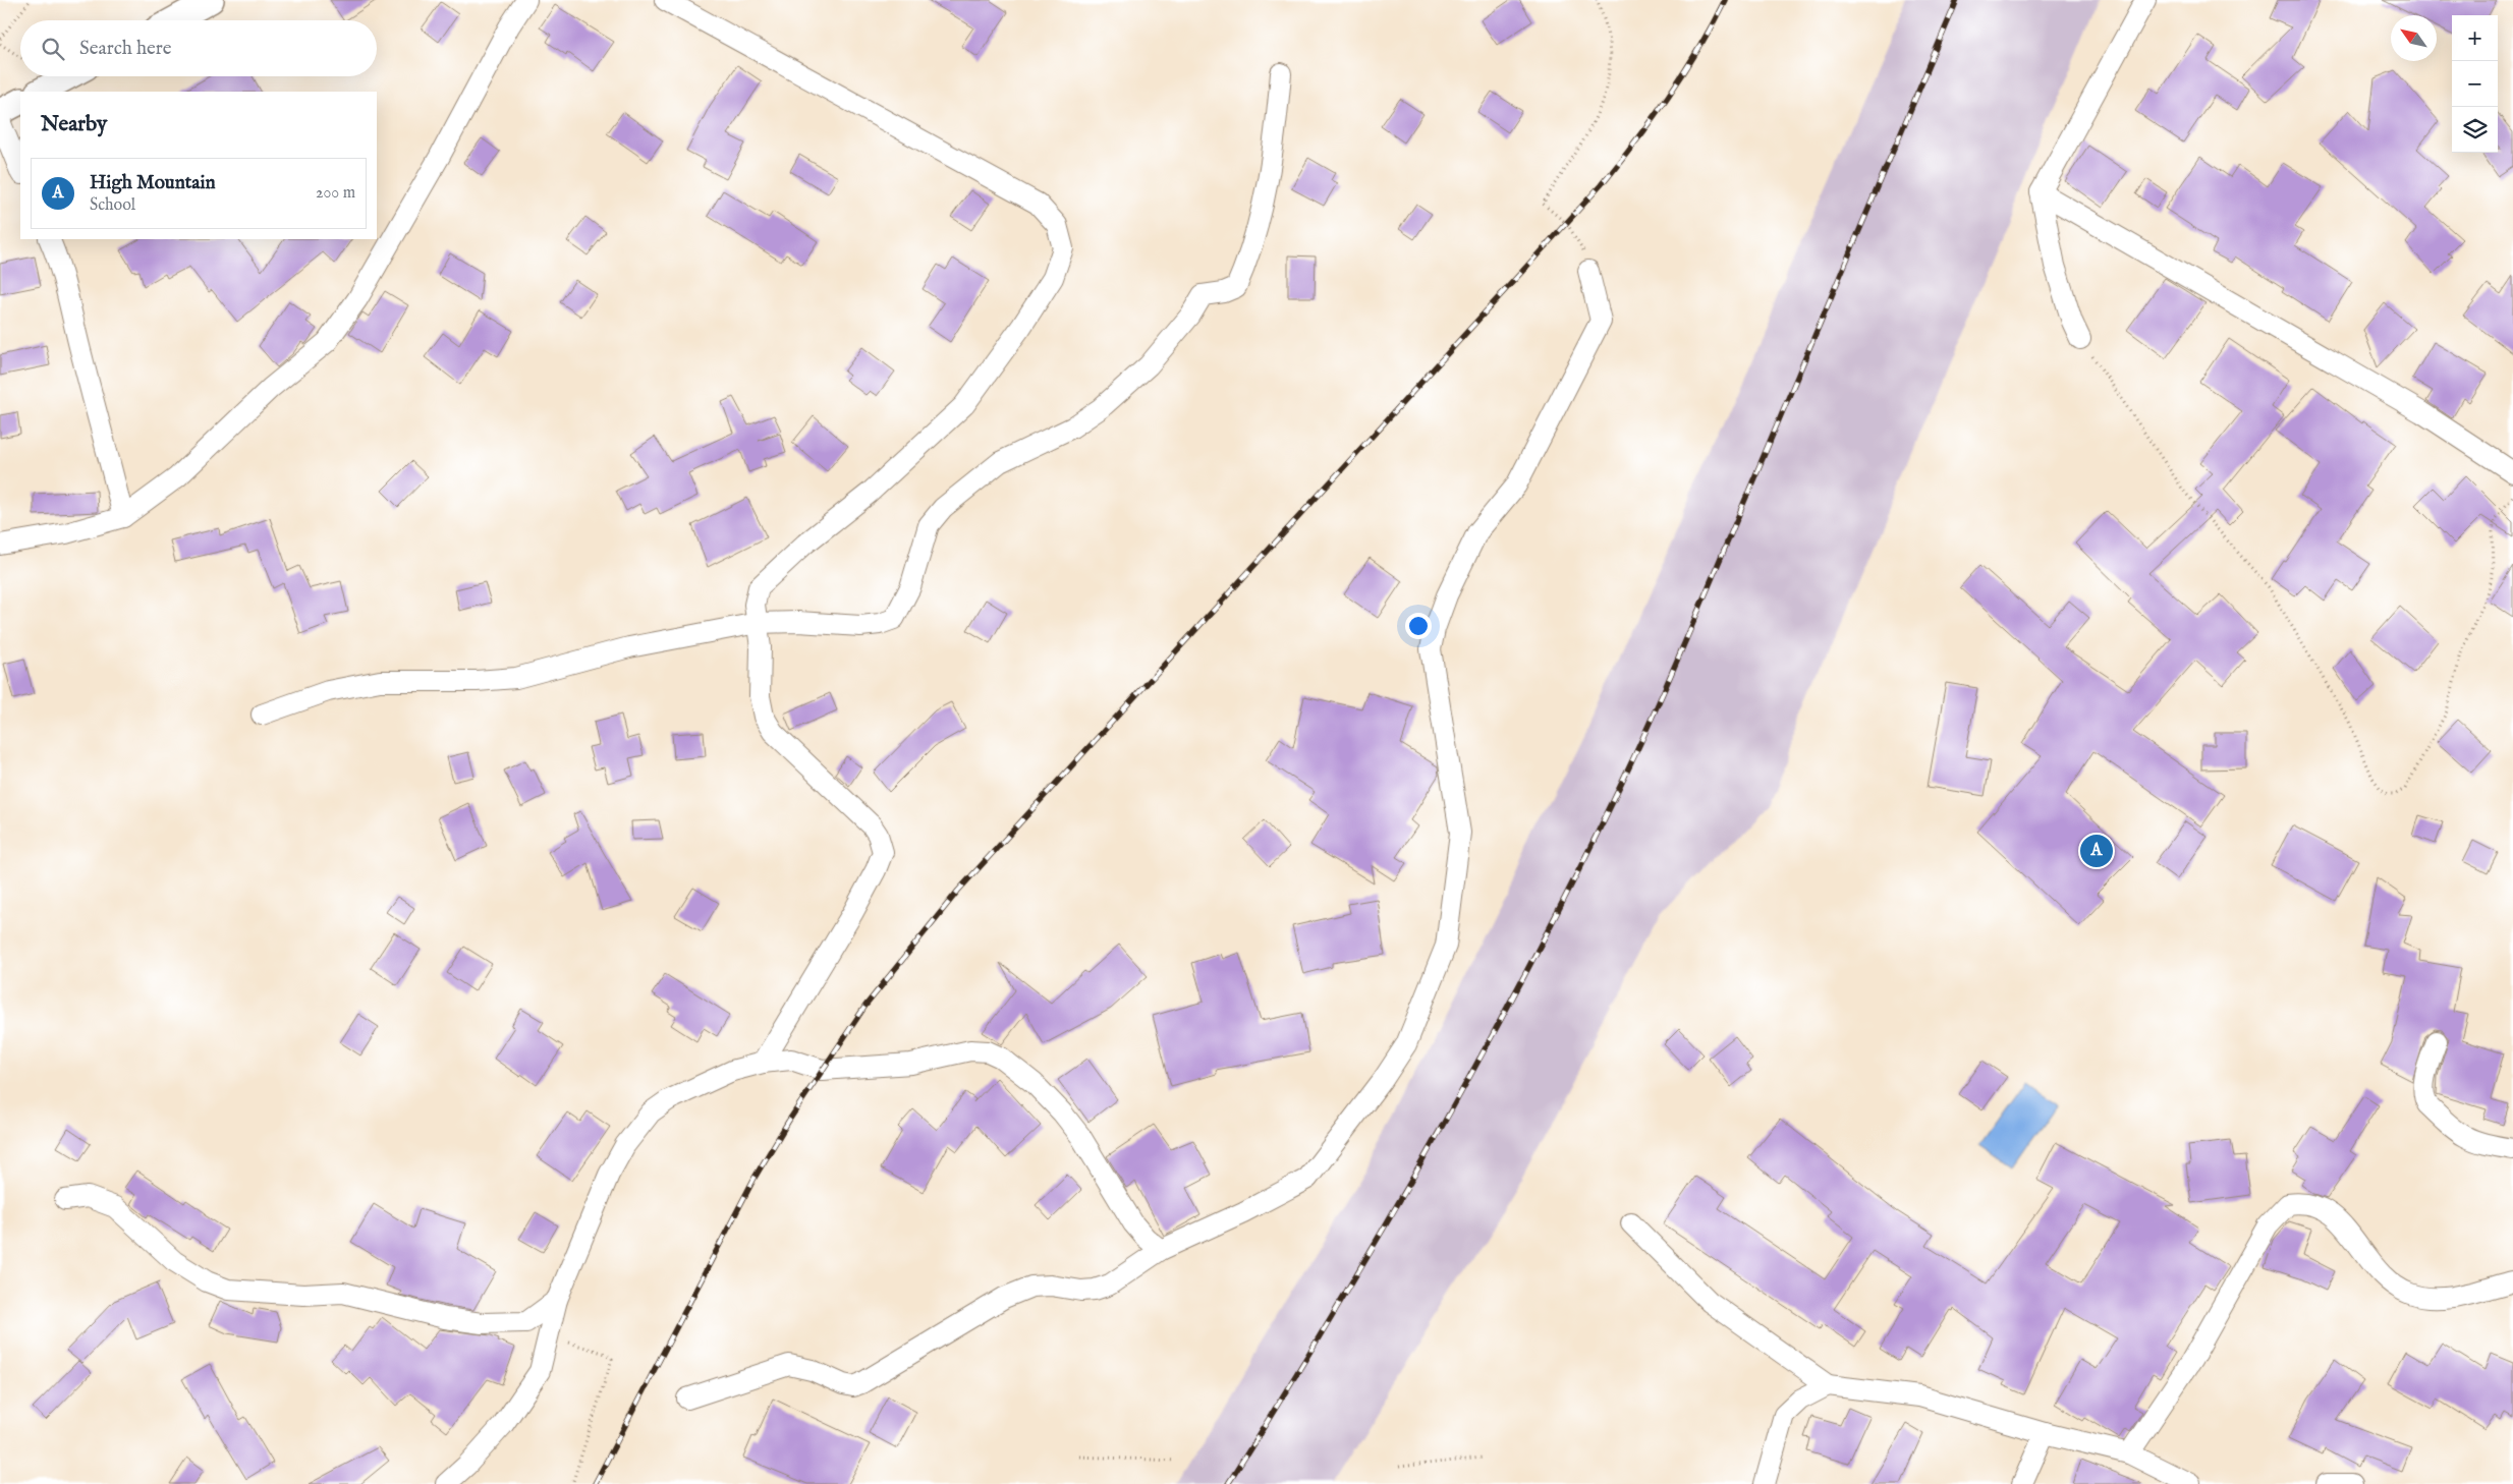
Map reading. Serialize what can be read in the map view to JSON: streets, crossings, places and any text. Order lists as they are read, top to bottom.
{
  "north": "top left",
  "page": {
    "map_buttons": ["+", "−"],
    "search": "Search here",
    "heading": "Nearby",
    "list": [
      {
        "mark": "A",
        "name": "High Mountain",
        "note": "School",
        "value": "200 m"
      }
    ],
    "pins": "A"
  }
}
